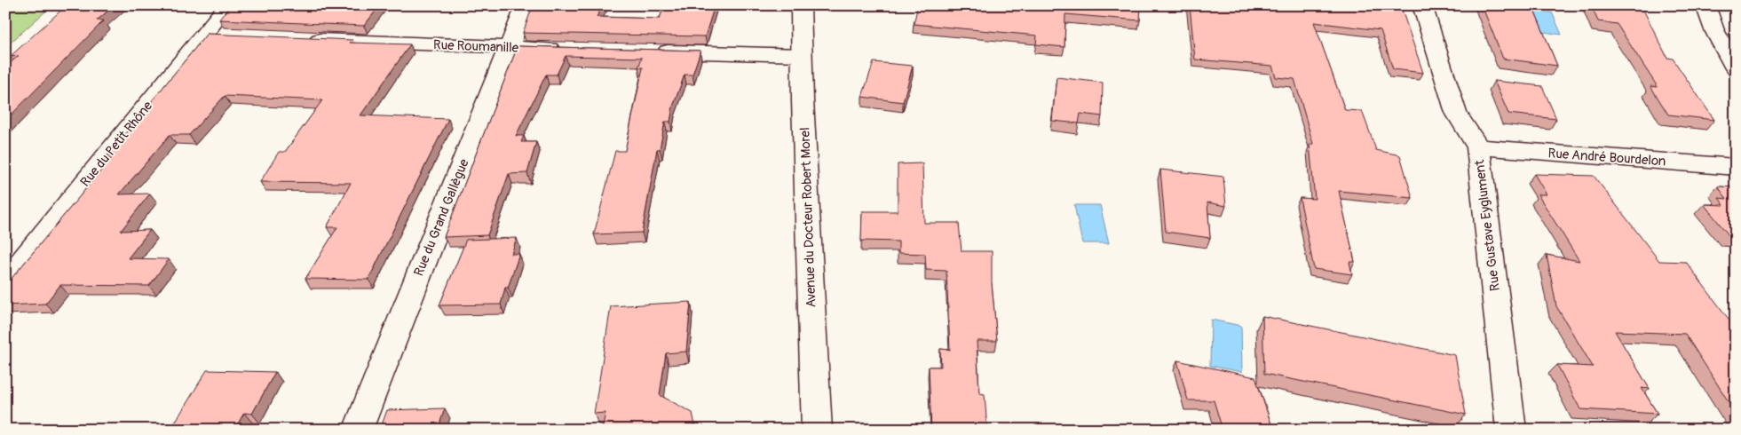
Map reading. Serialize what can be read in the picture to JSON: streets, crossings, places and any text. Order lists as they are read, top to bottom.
{
  "streets": {
    "street": [
      "Rue Roumanille",
      "Rue du Petit Rhône",
      "Rue André Bourdelon",
      "Rue du Grand Gallègue",
      "Avenue du Docteur Robert Morel",
      "Rue Gustave Eyglument"
    ]
  },
  "crossings": [
    ["Rue Roumanille", "Rue du Grand Gallègue"],
    ["Rue André Bourdelon", "Rue Gustave Eyglument"]
  ]
}
